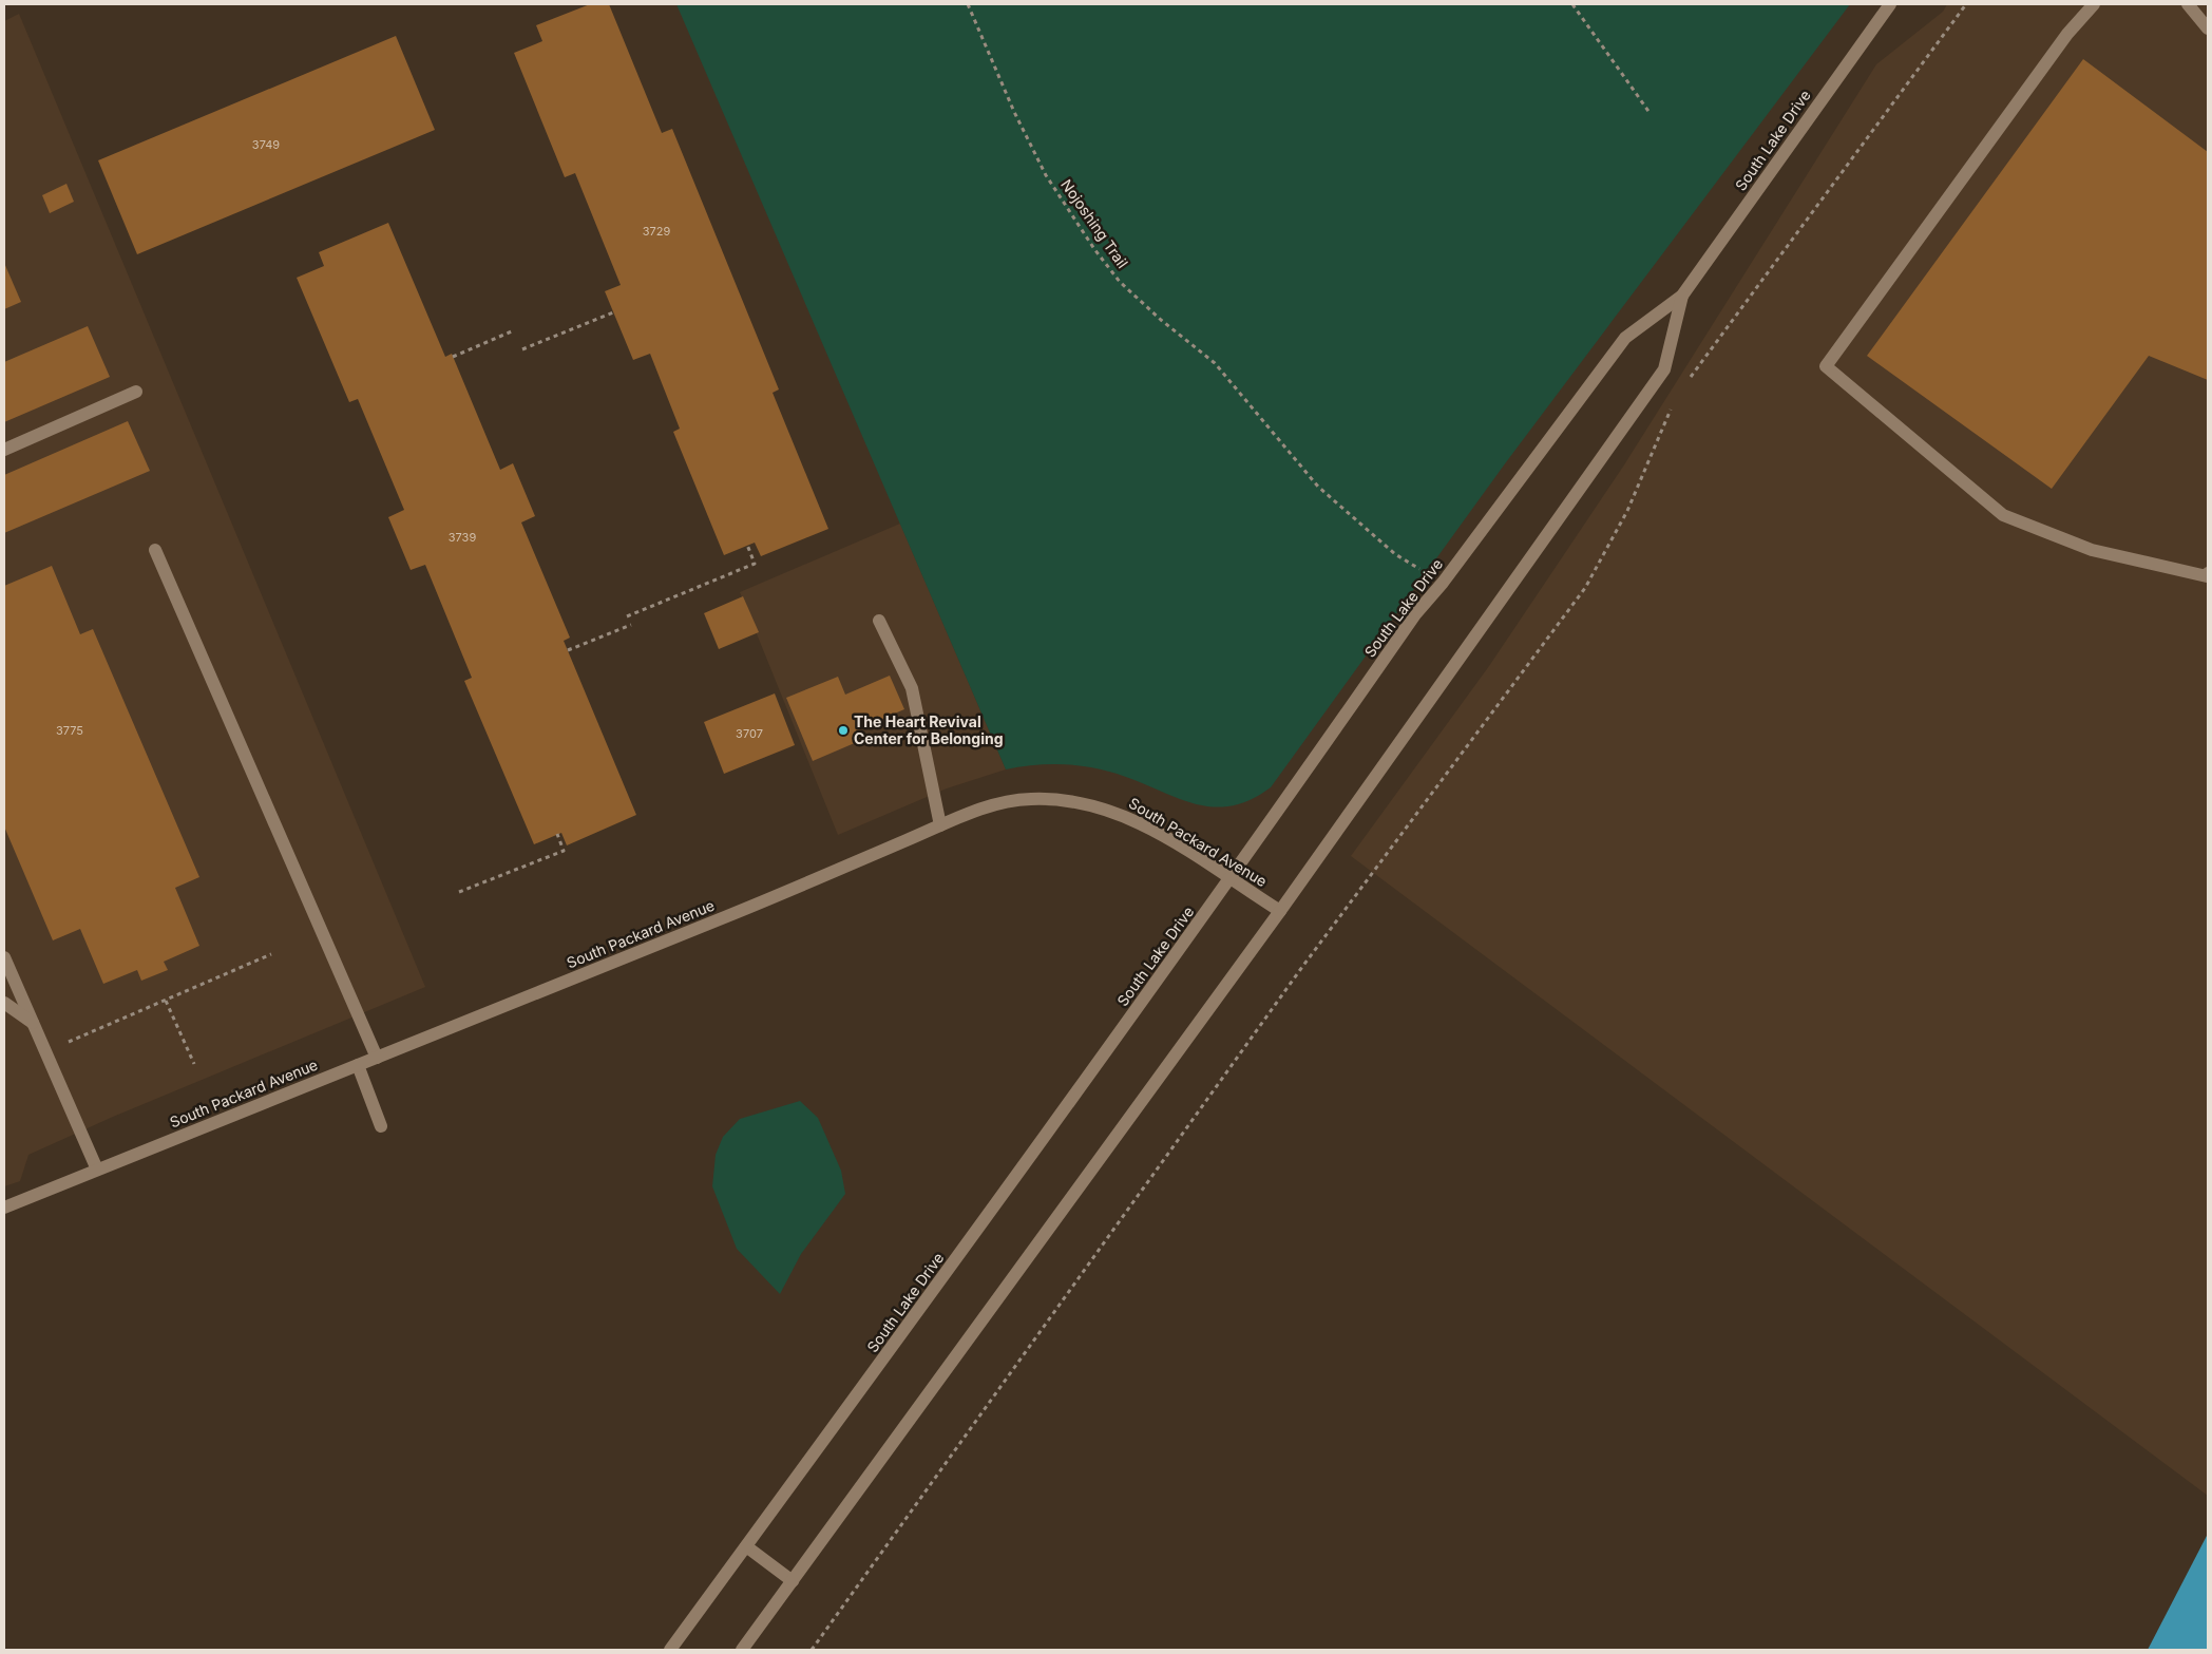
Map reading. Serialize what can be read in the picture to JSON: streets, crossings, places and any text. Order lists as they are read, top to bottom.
{
  "streets": {
    "street": ["South Lake Drive", "South Packard Avenue"],
    "path": ["Nojoshing Trail"]
  },
  "crossings": [
    ["South Lake Drive", "Nojoshing Trail"],
    ["South Lake Drive", "South Packard Avenue"]
  ],
  "places": ["The Heart Revival Center for Belonging"],
  "house_numbers": [
    "3749",
    "3729",
    "3739",
    "3775",
    "3707"
  ]
}
